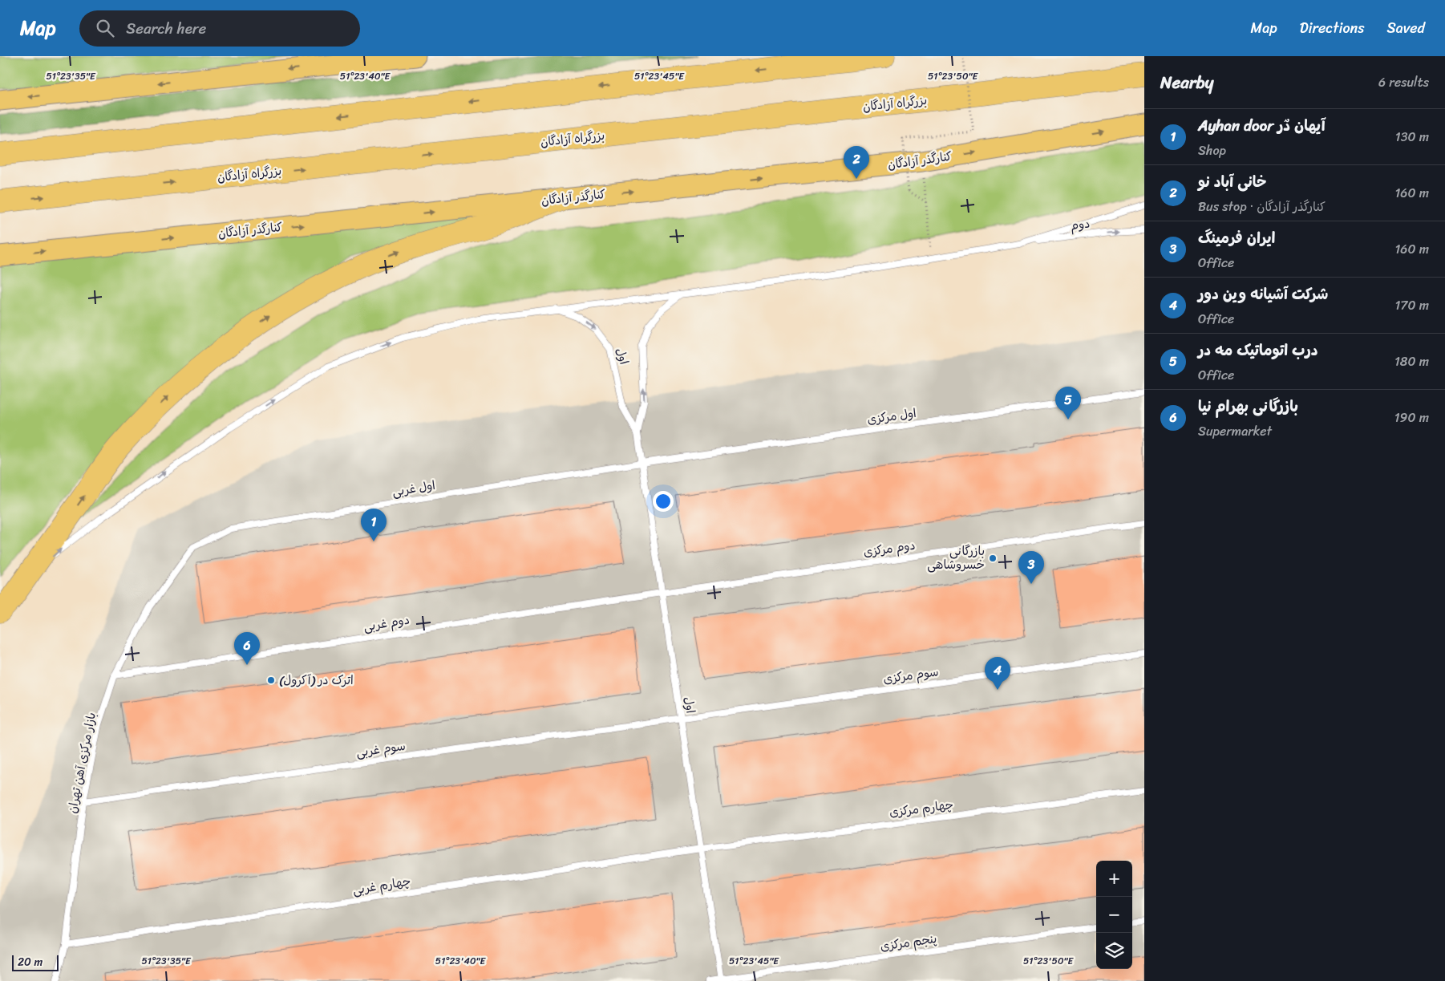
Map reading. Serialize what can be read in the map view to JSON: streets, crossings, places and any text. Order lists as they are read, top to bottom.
{
  "streets": {
    "highway": ["بزرگراه آزادگان"],
    "main road": ["کنارگذر آزادگان"],
    "lane": [
      "دوم",
      "اول",
      "اول مرکزی",
      "اول غربی",
      "دوم مرکزی",
      "دوم غربی",
      "سوم مرکزی",
      "سوم غربی",
      "بازار مرکزی آهن تهران",
      "چهارم مرکزی",
      "چهارم غربی",
      "پنجم مرکزی"
    ]
  },
  "crossings": [
    ["اول", "اول مرکزی"],
    ["اول", "اول غربی"],
    ["اول", "دوم مرکزی"],
    ["اول", "دوم غربی"],
    ["اول", "سوم مرکزی"],
    ["اول", "سوم غربی"],
    ["اول", "چهارم مرکزی"],
    ["اول", "چهارم غربی"],
    ["اول", "پنجم مرکزی"],
    ["اول مرکزی", "اول غربی"],
    ["اول غربی", "بازار مرکزی آهن تهران"],
    ["دوم مرکزی", "دوم غربی"],
    ["دوم غربی", "بازار مرکزی آهن تهران"],
    ["سوم مرکزی", "سوم غربی"],
    ["سوم غربی", "بازار مرکزی آهن تهران"],
    ["بازار مرکزی آهن تهران", "چهارم غربی"],
    ["چهارم مرکزی", "چهارم غربی"]
  ],
  "places": ["بازرگانی خسروشاهی", "اترک در (آکرول)"],
  "scale_bar": "20 m",
  "page": {
    "header": "Map",
    "search": "Search here",
    "nav": ["Map", "Directions", "Saved"],
    "heading": ["Nearby", "6 results"],
    "list": [
      {
        "mark": "1",
        "name": "Ayhan door آیهان دٌر",
        "note": "Shop",
        "value": "130 m"
      },
      {
        "mark": "2",
        "name": "خانی آباد نو",
        "note": "Bus stop · کنارگذر آزادگان",
        "value": "160 m"
      },
      {
        "mark": "3",
        "name": "ایران فرمینگ",
        "note": "Office",
        "value": "160 m"
      },
      {
        "mark": "4",
        "name": "شرکت آشیانه وین دور",
        "note": "Office",
        "value": "170 m"
      },
      {
        "mark": "5",
        "name": "درب اتوماتیک مه در",
        "note": "Office",
        "value": "180 m"
      },
      {
        "mark": "6",
        "name": "بازرگانی بهرام نیا",
        "note": "Supermarket",
        "value": "190 m"
      }
    ],
    "pins": [
      "2",
      "5",
      "1",
      "3",
      "6",
      "4"
    ],
    "map_buttons": ["+", "−"],
    "scale": "20 m"
  },
  "coordinates": [
    "51°23'35\"E",
    "51°23'40\"E",
    "51°23'45\"E",
    "51°23'50\"E"
  ]
}
